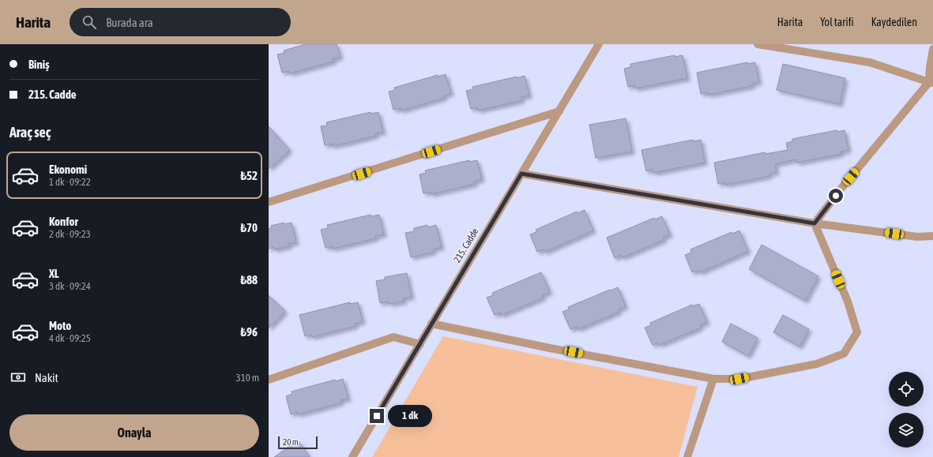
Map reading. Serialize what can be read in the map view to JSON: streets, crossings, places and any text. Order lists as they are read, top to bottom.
{
  "streets": {
    "street": ["215. Cadde"]
  },
  "scale_bar": "20 m",
  "page": {
    "header": "Harita",
    "search": "Burada ara",
    "nav": ["Harita", "Yol tarifi", "Kaydedilen"],
    "banner": ["Biniş", "215. Cadde"],
    "heading": "Araç seç",
    "list": [
      {
        "name": "Ekonomi",
        "note": "1 dk · 09:22",
        "value": "₺52"
      },
      {
        "name": "Konfor",
        "note": "2 dk · 09:23",
        "value": "₺70"
      },
      {
        "name": "XL",
        "note": "3 dk · 09:24",
        "value": "₺88"
      },
      {
        "name": "Moto",
        "note": "4 dk · 09:25",
        "value": "₺96"
      }
    ],
    "pay": ["Nakit", "310 m"],
    "bubble": "1 dk",
    "buttons": "Onayla",
    "scale": "20 m"
  }
}
